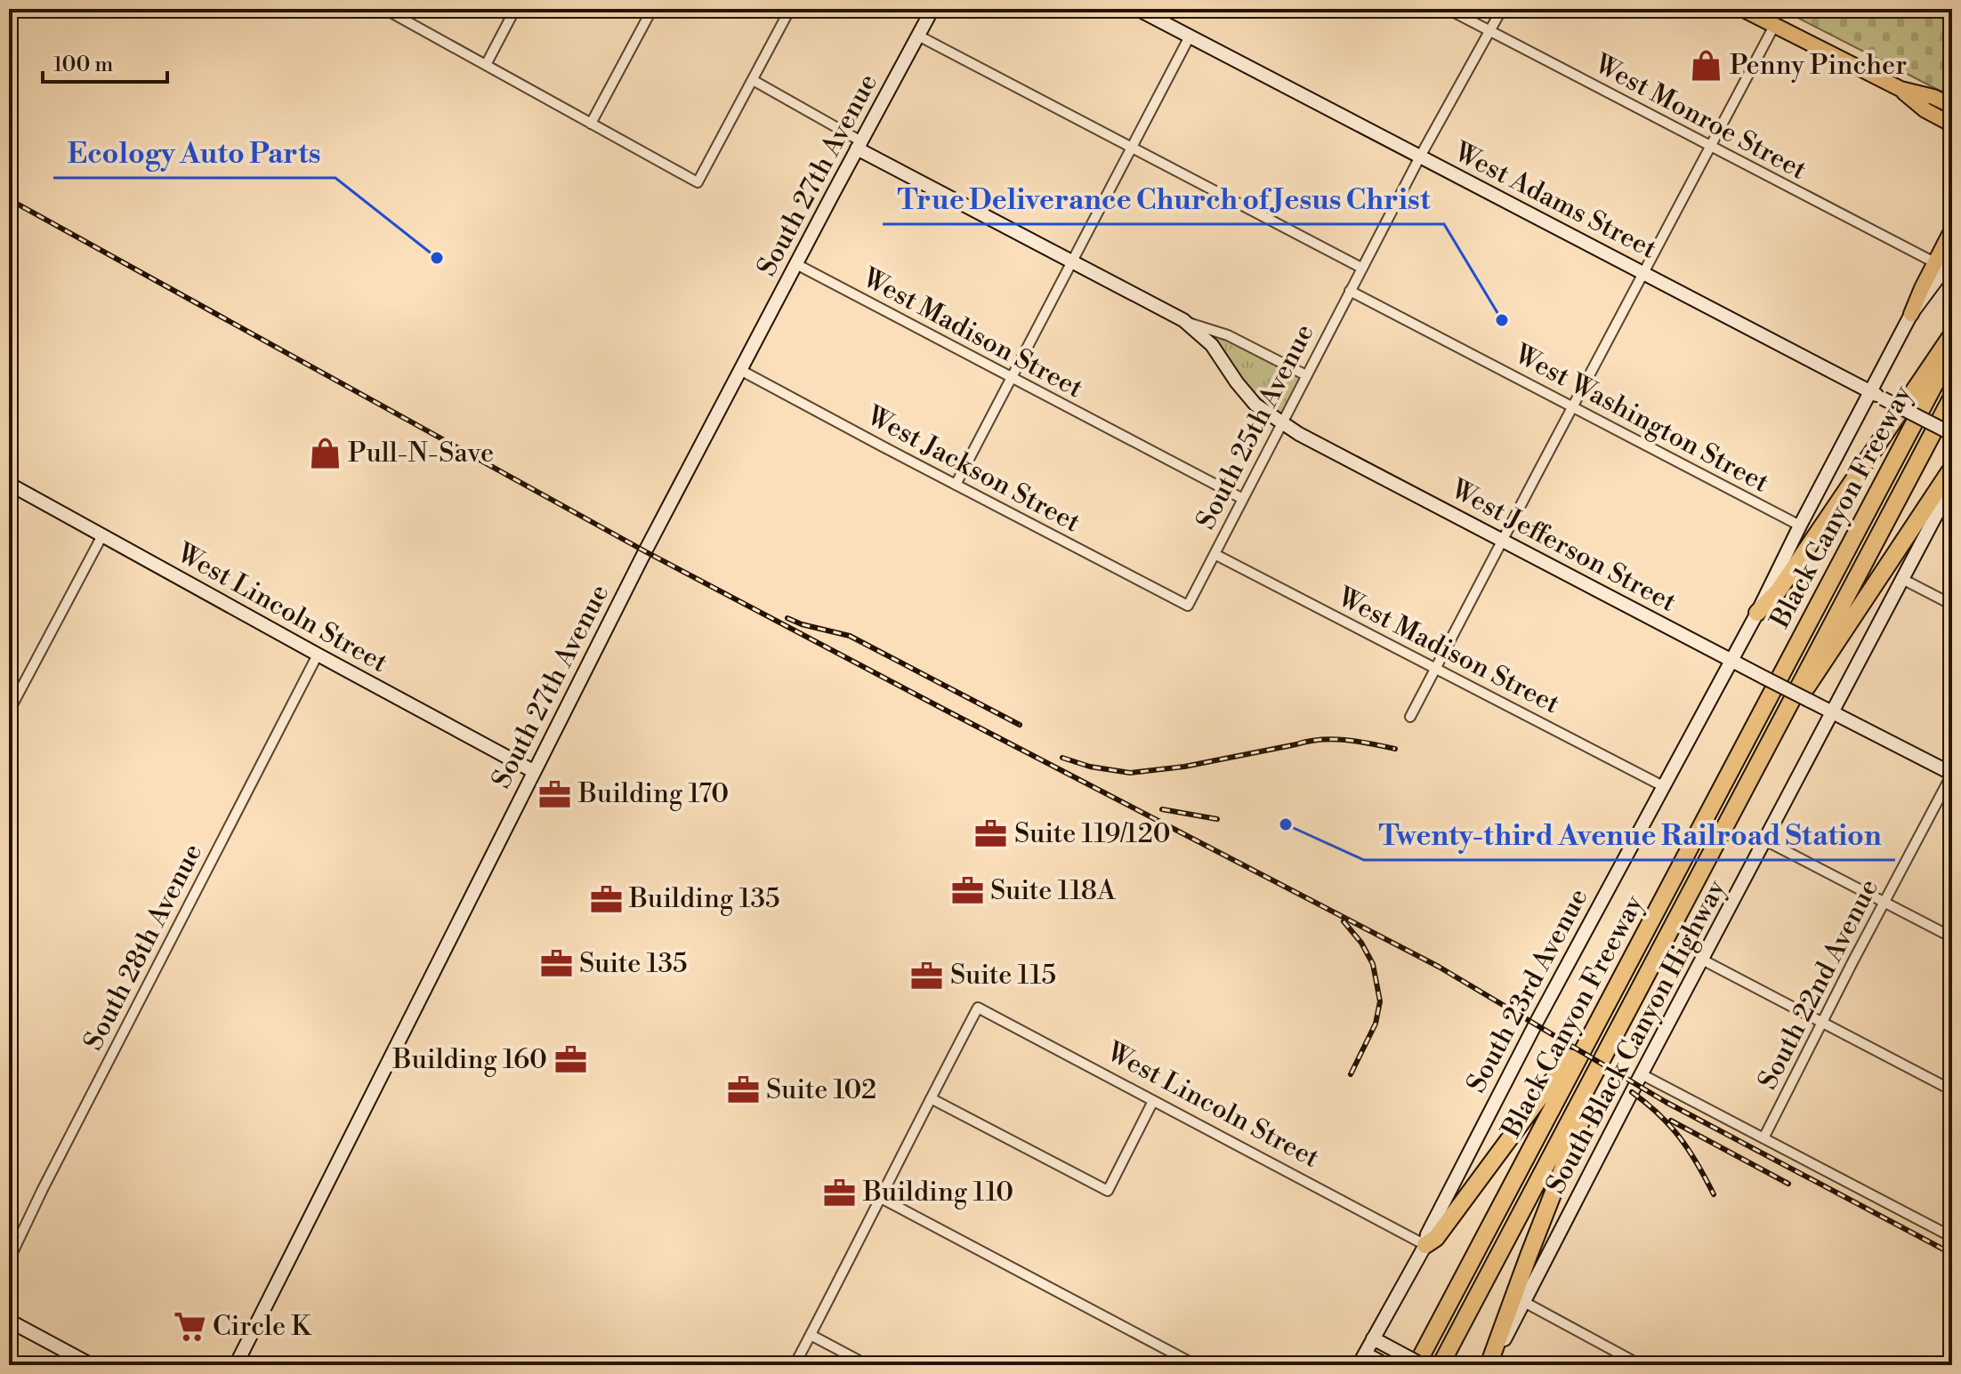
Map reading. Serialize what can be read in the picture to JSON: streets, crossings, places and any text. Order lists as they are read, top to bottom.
{
  "streets": {
    "highway": ["Black Canyon Freeway"],
    "main road": [
      "South 27th Avenue",
      "West Adams Street",
      "West Jefferson Street",
      "West Lincoln Street",
      "South 23rd Avenue",
      "South Black Canyon Highway"
    ],
    "street": [
      "West Monroe Street",
      "West Madison Street",
      "West Washington Street",
      "South 25th Avenue",
      "West Jackson Street",
      "South 28th Avenue",
      "South 22nd Avenue"
    ]
  },
  "crossings": [
    ["West Monroe Street", "South 25th Avenue"],
    ["South 27th Avenue", "West Madison Street"],
    ["South 27th Avenue", "West Jackson Street"],
    ["South 27th Avenue", "West Jefferson Street"],
    ["South 27th Avenue", "West Lincoln Street"],
    ["West Adams Street", "South 25th Avenue"],
    ["West Adams Street", "South 23rd Avenue"],
    ["West Madison Street", "South 25th Avenue"],
    ["West Madison Street", "South 23rd Avenue"],
    ["West Washington Street", "South 25th Avenue"],
    ["West Washington Street", "South 23rd Avenue"],
    ["South 25th Avenue", "West Jackson Street"],
    ["South 25th Avenue", "West Jefferson Street"],
    ["West Jefferson Street", "South 22nd Avenue"],
    ["West Jefferson Street", "South 23rd Avenue"],
    ["West Jefferson Street", "South Black Canyon Highway"],
    ["West Lincoln Street", "South 28th Avenue"],
    ["West Lincoln Street", "South 23rd Avenue"]
  ],
  "places": {
    "shop": ["Penny Pincher", "Pull-N-Save"],
    "other": ["Ecology Auto Parts", "True Deliverance Church of Jesus Christ", "Twenty-third Avenue Railroad Station"],
    "office": [
      "Building 170",
      "Suite 119/120",
      "Suite 118A",
      "Building 135",
      "Suite 135",
      "Suite 115",
      "Building 160",
      "Suite 102",
      "Building 110"
    ],
    "supermarket": ["Circle K"]
  },
  "scale_bar": "100 m"
}
